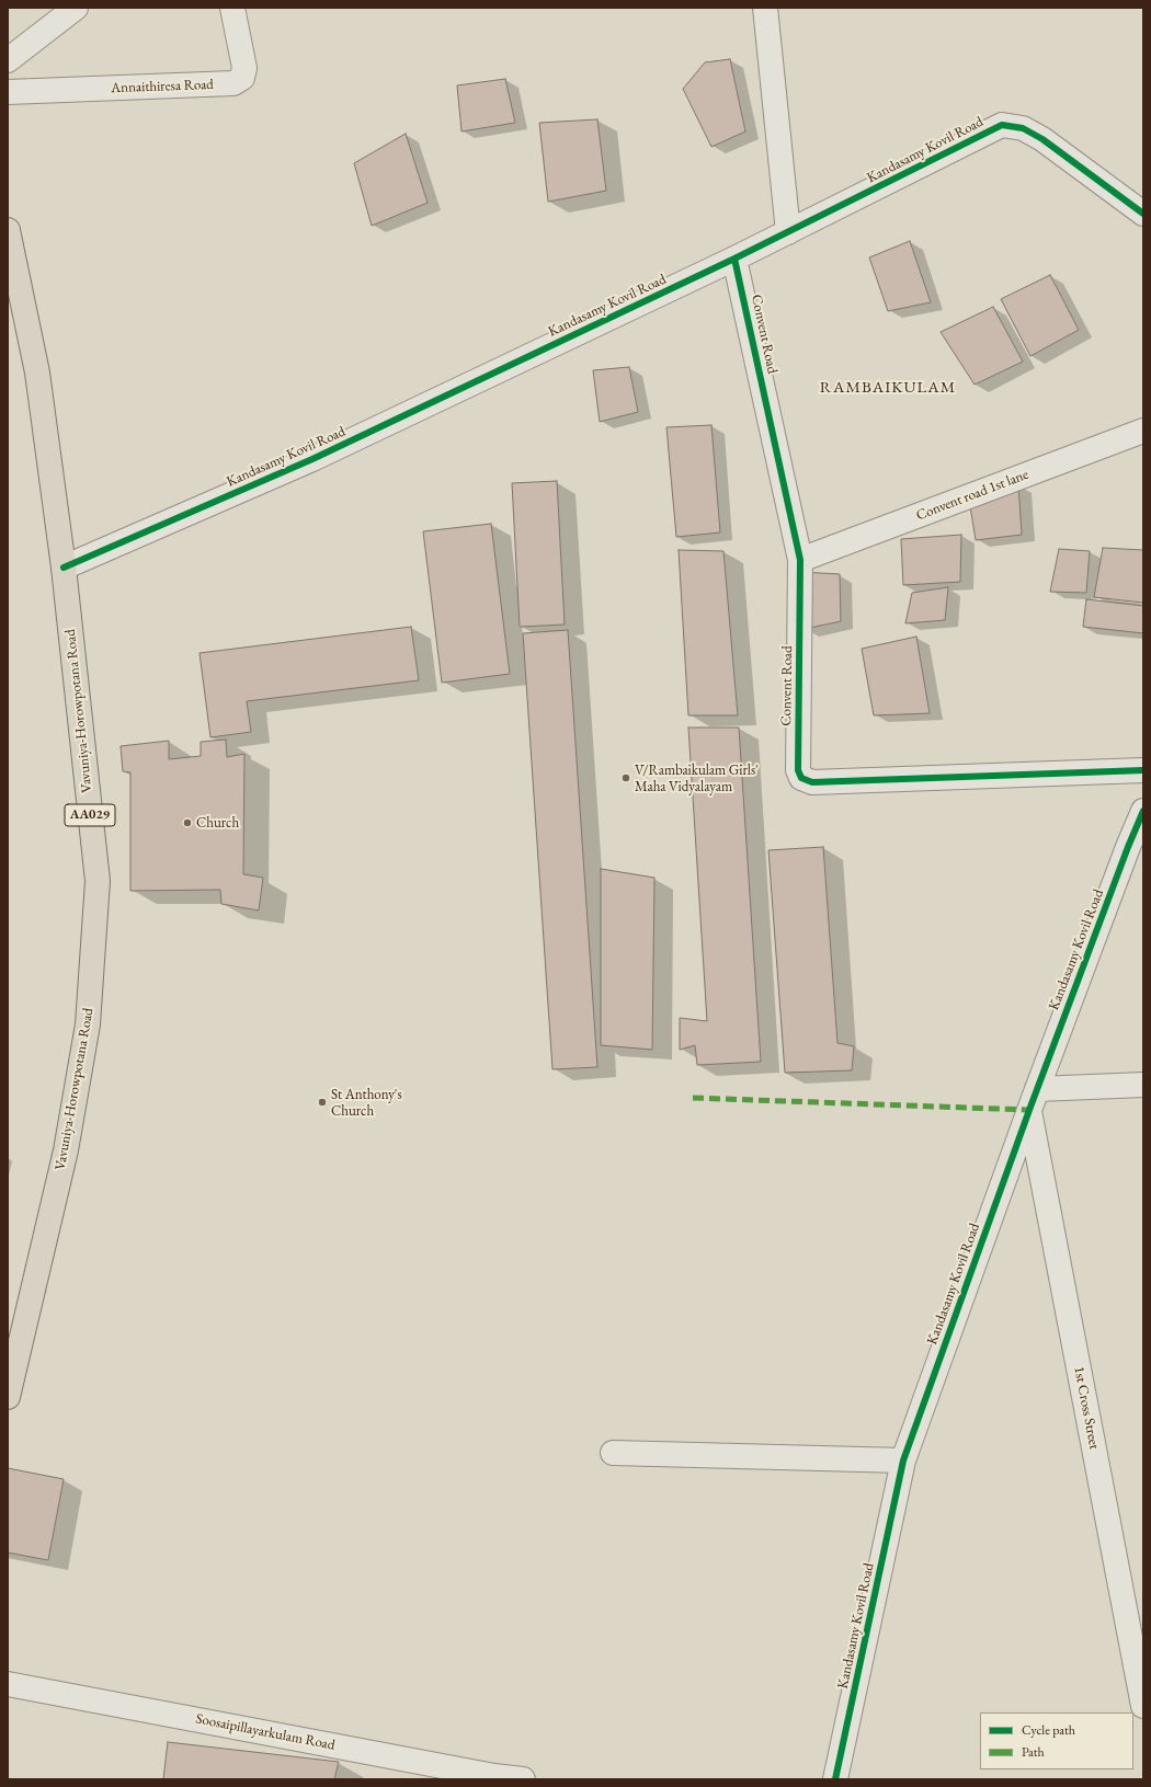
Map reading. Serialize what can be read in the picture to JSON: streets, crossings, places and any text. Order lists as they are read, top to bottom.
{
  "streets": {
    "highway": ["Vavuniya-Horowpotana Road", "AA029"],
    "street": [
      "Annaithiresa Road",
      "Kandasamy Kovil Road",
      "Convent Road",
      "Convent road 1st lane",
      "1st Cross Street",
      "Soosaipillayarkulam Road"
    ]
  },
  "crossings": [
    ["Kandasamy Kovil Road", "Convent Road"],
    ["Kandasamy Kovil Road", "Vavuniya-Horowpotana Road"],
    ["Kandasamy Kovil Road", "1st Cross Street"],
    ["Convent Road", "Convent road 1st lane"]
  ],
  "districts": ["RAMBAIKULAM"],
  "places": ["V/Rambaikulam Girls' Maha Vidyalayam", "Church", "St Anthony's Church"],
  "legend": ["Cycle path", "Path"]
}
